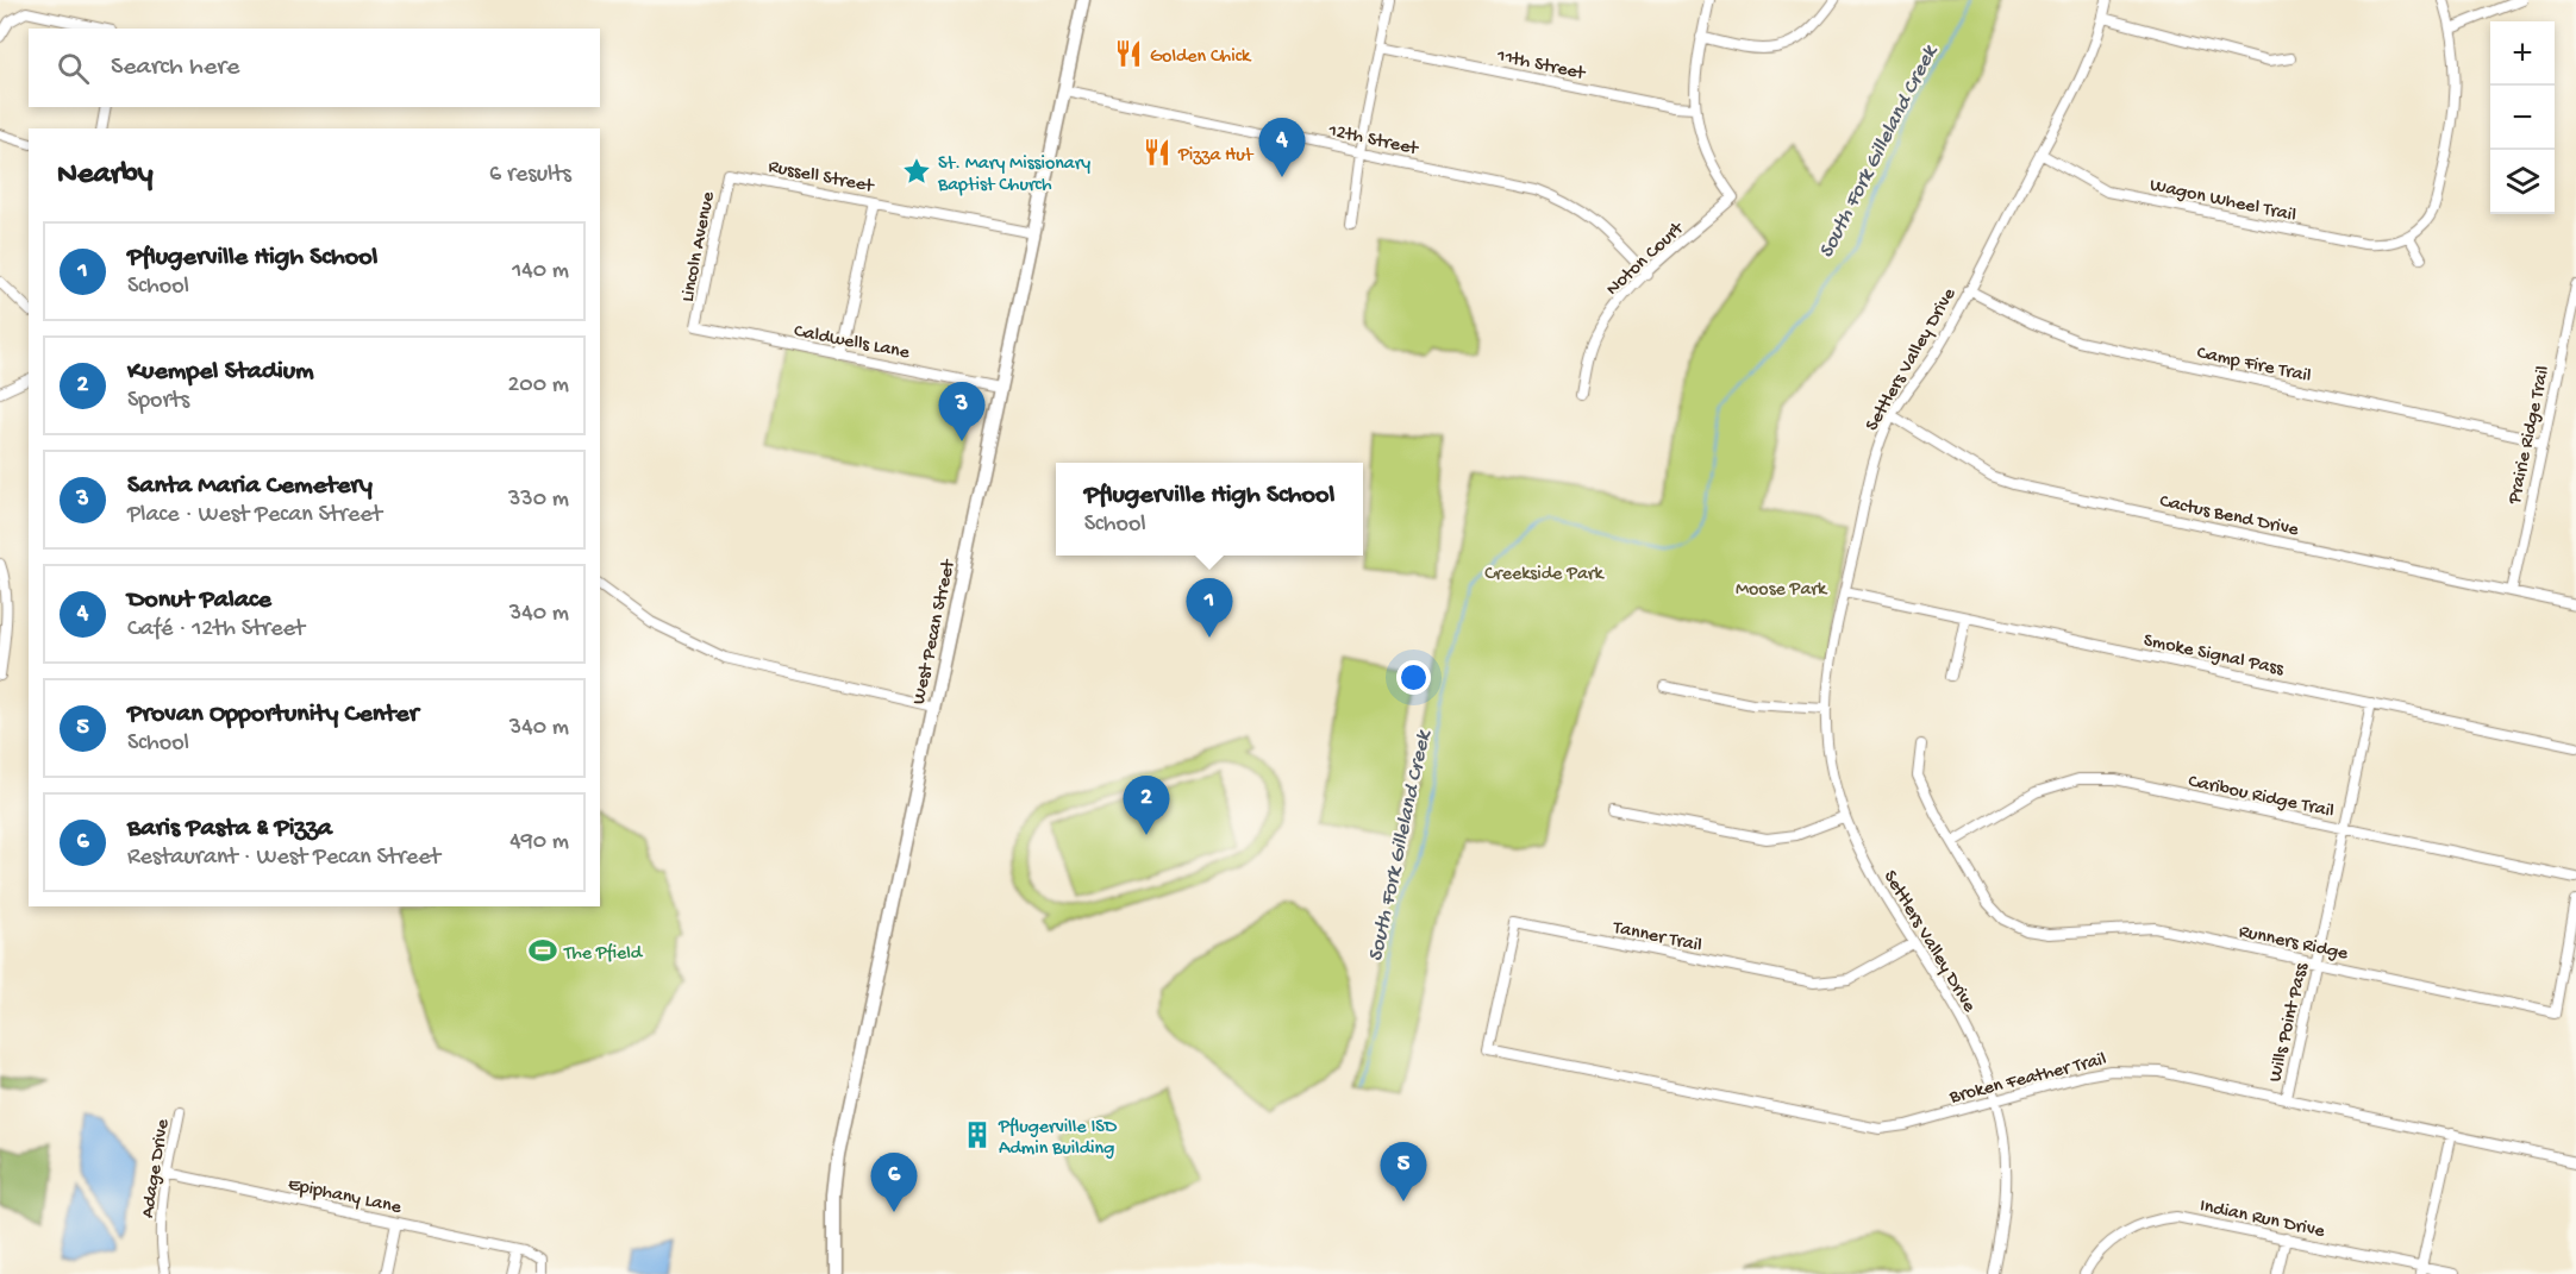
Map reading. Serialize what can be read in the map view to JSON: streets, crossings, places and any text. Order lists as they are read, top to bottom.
{
  "streets": {
    "main road": ["West Pecan Street"],
    "street": [
      "11th Street",
      "12th Street",
      "Russell Street",
      "Wagon Wheel Trail",
      "Lincoln Avenue",
      "Noton Court",
      "Caldwells Lane",
      "Settlers Valley Drive",
      "Camp Fire Trail",
      "Prairie Ridge Trail",
      "Cactus Bend Drive",
      "Smoke Signal Pass",
      "Caribou Ridge Trail",
      "Tanner Trail",
      "Runners Ridge",
      "Wills Point Pass",
      "Broken Feather Trail",
      "Adage Drive",
      "Epiphany Lane",
      "Indian Run Drive"
    ]
  },
  "crossings": [
    ["11th Street", "Noton Court"],
    ["12th Street", "Noton Court"],
    ["12th Street", "West Pecan Street"],
    ["Russell Street", "Lincoln Avenue"],
    ["Russell Street", "West Pecan Street"],
    ["Wagon Wheel Trail", "Settlers Valley Drive"],
    ["Lincoln Avenue", "Caldwells Lane"],
    ["Caldwells Lane", "West Pecan Street"],
    ["Settlers Valley Drive", "Camp Fire Trail"],
    ["Settlers Valley Drive", "Cactus Bend Drive"],
    ["Settlers Valley Drive", "Smoke Signal Pass"],
    ["Settlers Valley Drive", "Tanner Trail"],
    ["Settlers Valley Drive", "Broken Feather Trail"],
    ["Camp Fire Trail", "Prairie Ridge Trail"],
    ["Prairie Ridge Trail", "Cactus Bend Drive"],
    ["Smoke Signal Pass", "Wills Point Pass"],
    ["Caribou Ridge Trail", "Runners Ridge"],
    ["Caribou Ridge Trail", "Wills Point Pass"],
    ["Tanner Trail", "Broken Feather Trail"],
    ["Runners Ridge", "Wills Point Pass"],
    ["Wills Point Pass", "Broken Feather Trail"],
    ["Adage Drive", "Epiphany Lane"]
  ],
  "water": ["South Fork Gilleland Creek"],
  "parks": ["Creekside Park", "Moose Park"],
  "places": {
    "restaurant": ["Golden Chick", "Pizza Hut"],
    "place": ["St. Mary Missionary Baptist Church"],
    "sports": ["The Pfield"],
    "building": ["Pflugerville ISD Admin Building"]
  },
  "page": {
    "map_buttons": ["+", "−"],
    "search": "Search here",
    "pins": [
      "4",
      "3",
      "1",
      "2",
      "5",
      "6"
    ],
    "heading": ["Nearby", "6 results"],
    "list": [
      {
        "mark": "1",
        "name": "Pflugerville High School",
        "note": "School",
        "value": "140 m"
      },
      {
        "mark": "2",
        "name": "Kuempel Stadium",
        "note": "Sports",
        "value": "200 m"
      },
      {
        "mark": "3",
        "name": "Santa Maria Cemetery",
        "note": "Place · West Pecan Street",
        "value": "330 m"
      },
      {
        "mark": "4",
        "name": "Donut Palace",
        "note": "Café · 12th Street",
        "value": "340 m"
      },
      {
        "mark": "5",
        "name": "Provan Opportunity Center",
        "note": "School",
        "value": "340 m"
      },
      {
        "mark": "6",
        "name": "Baris Pasta & Pizza",
        "note": "Restaurant · West Pecan Street",
        "value": "490 m"
      }
    ],
    "popup": ["Pflugerville High School", "School"]
  }
}
